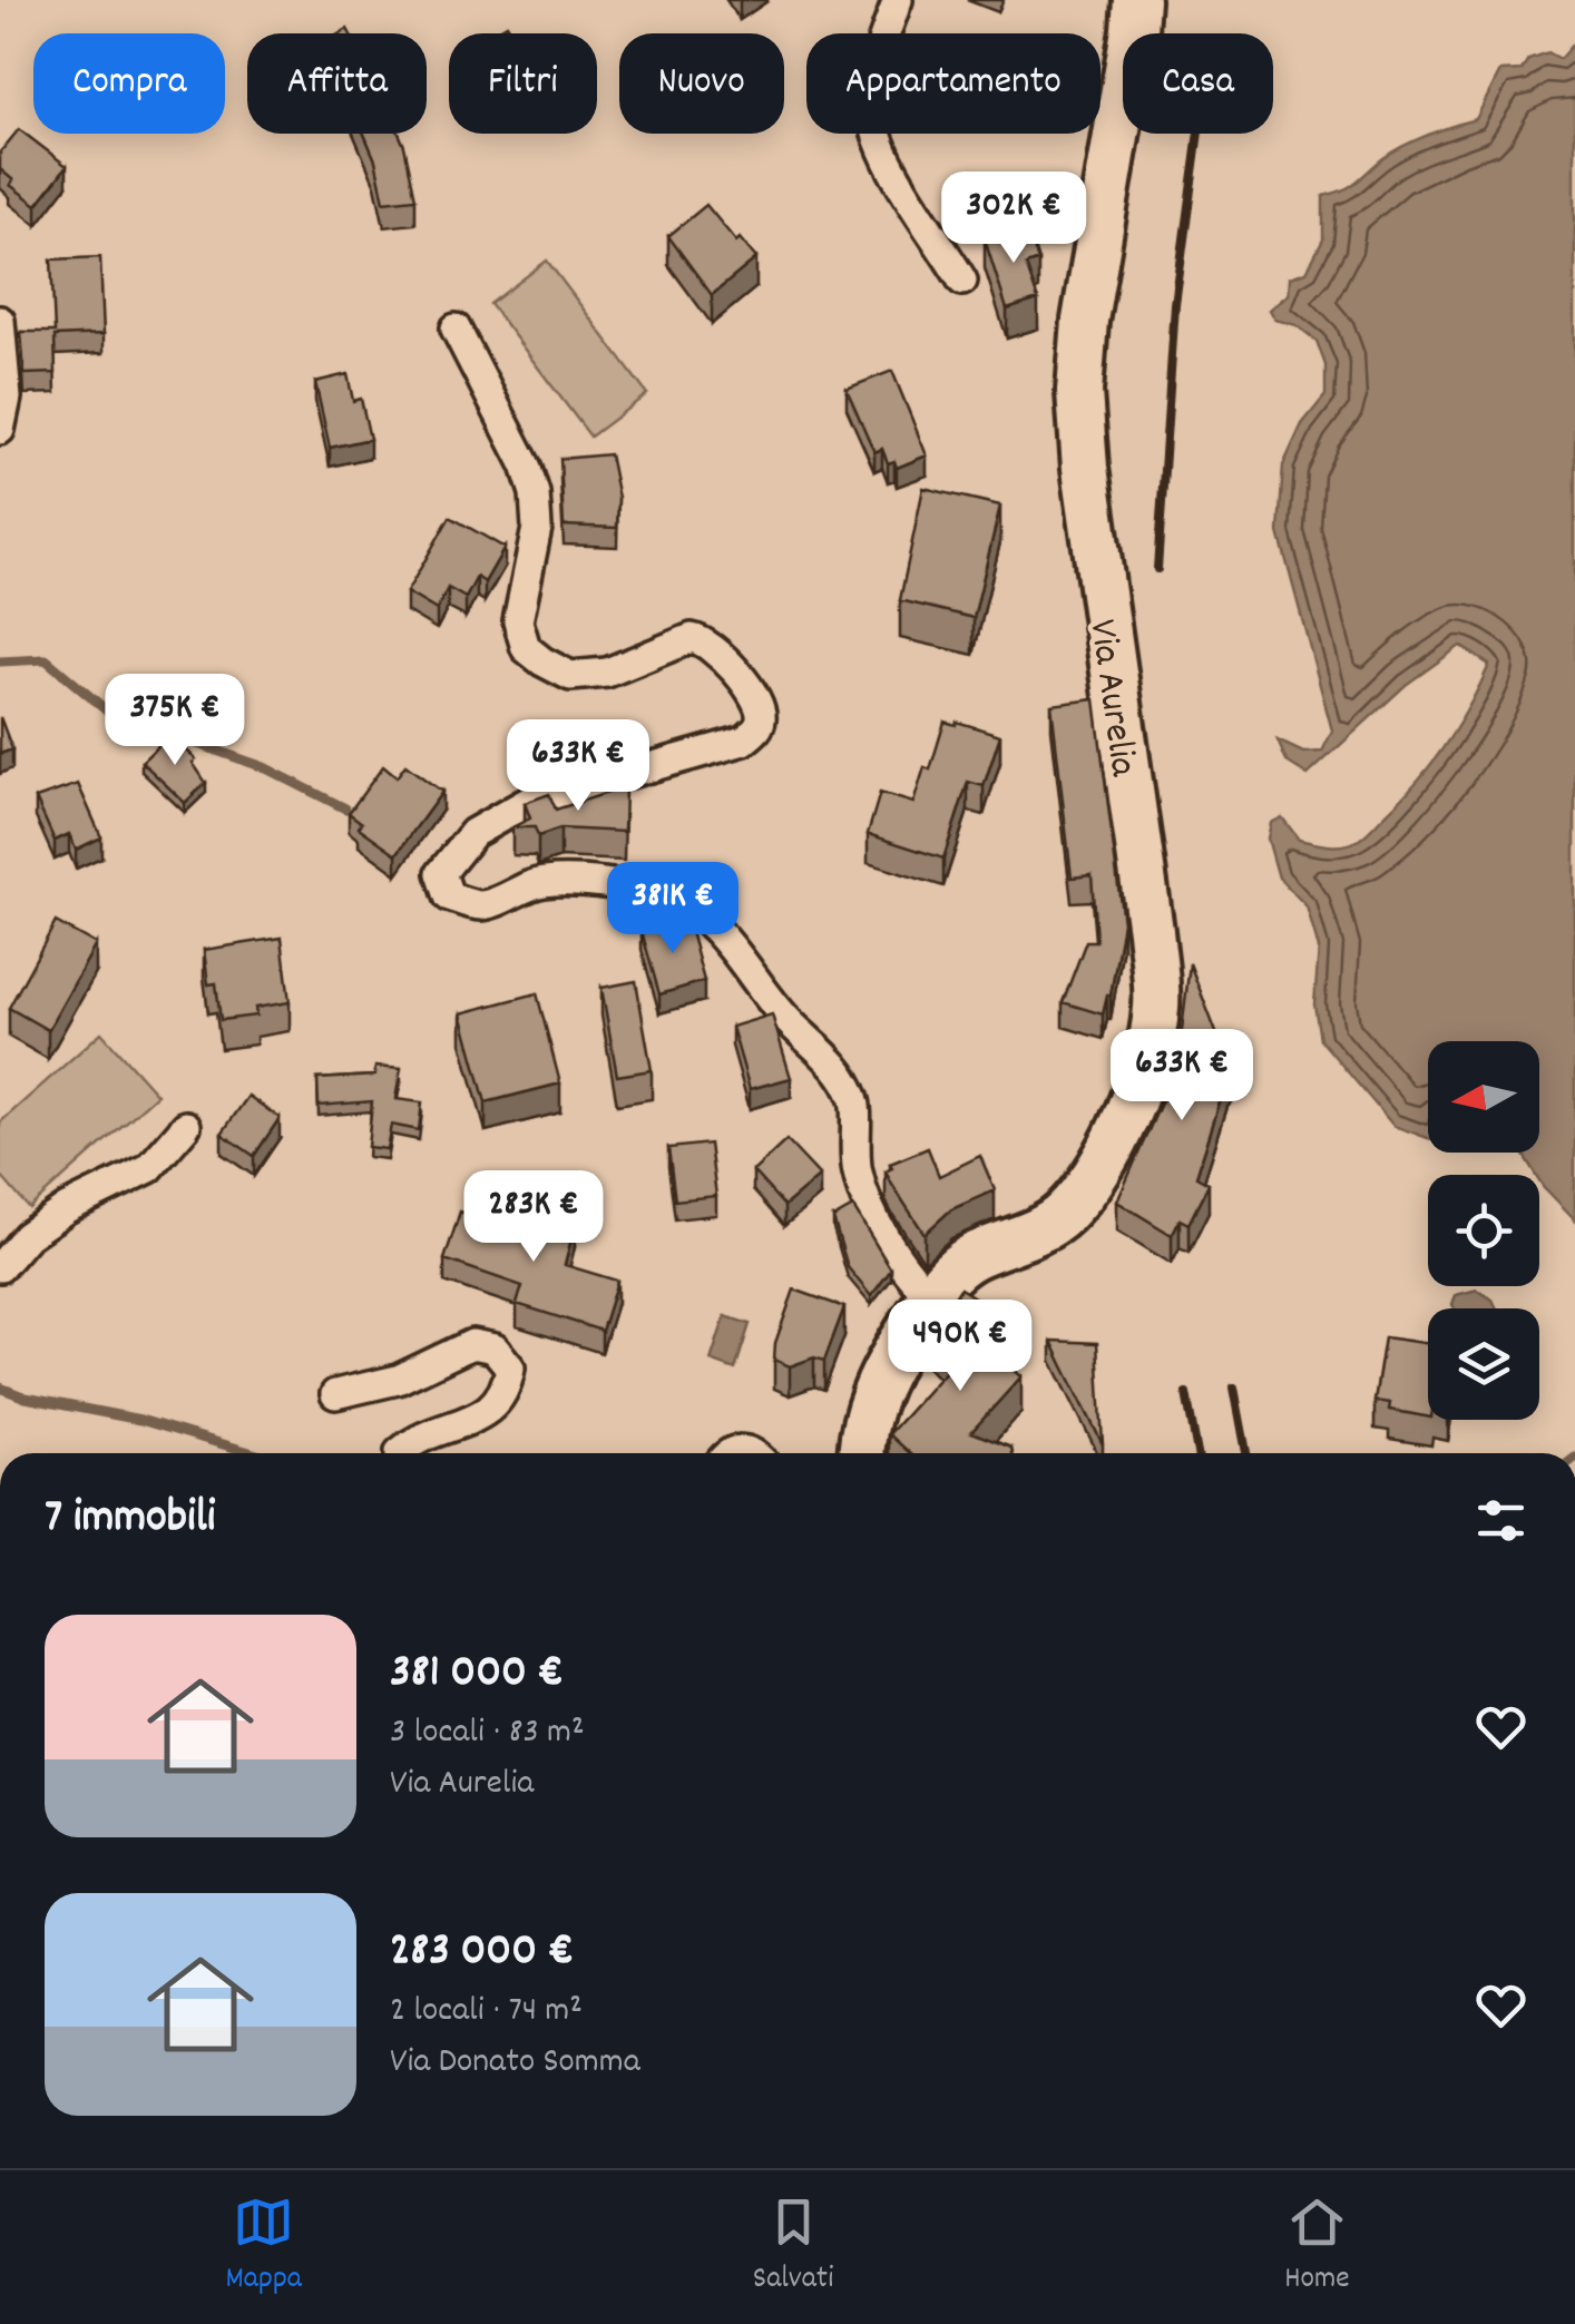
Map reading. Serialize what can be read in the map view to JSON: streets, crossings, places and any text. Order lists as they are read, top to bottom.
{
  "streets": {
    "main road": ["Via Aurelia"]
  },
  "north": "left",
  "page": {
    "chip": [
      "Compra",
      "Affitta",
      "Filtri",
      "Nuovo",
      "Appartamento",
      "Casa"
    ],
    "price": [
      "302K €",
      "375K €",
      "633K €",
      "381K €",
      "633K €",
      "283K €",
      "490K €"
    ],
    "heading": "7 immobili",
    "list": [
      {
        "name": "381 000 €",
        "note": "3 locali · 83 m² · Via Aurelia"
      },
      {
        "name": "283 000 €",
        "note": "2 locali · 74 m² · Via Donato Somma"
      }
    ],
    "tabs": ["Mappa", "Salvati", "Home"]
  }
}
